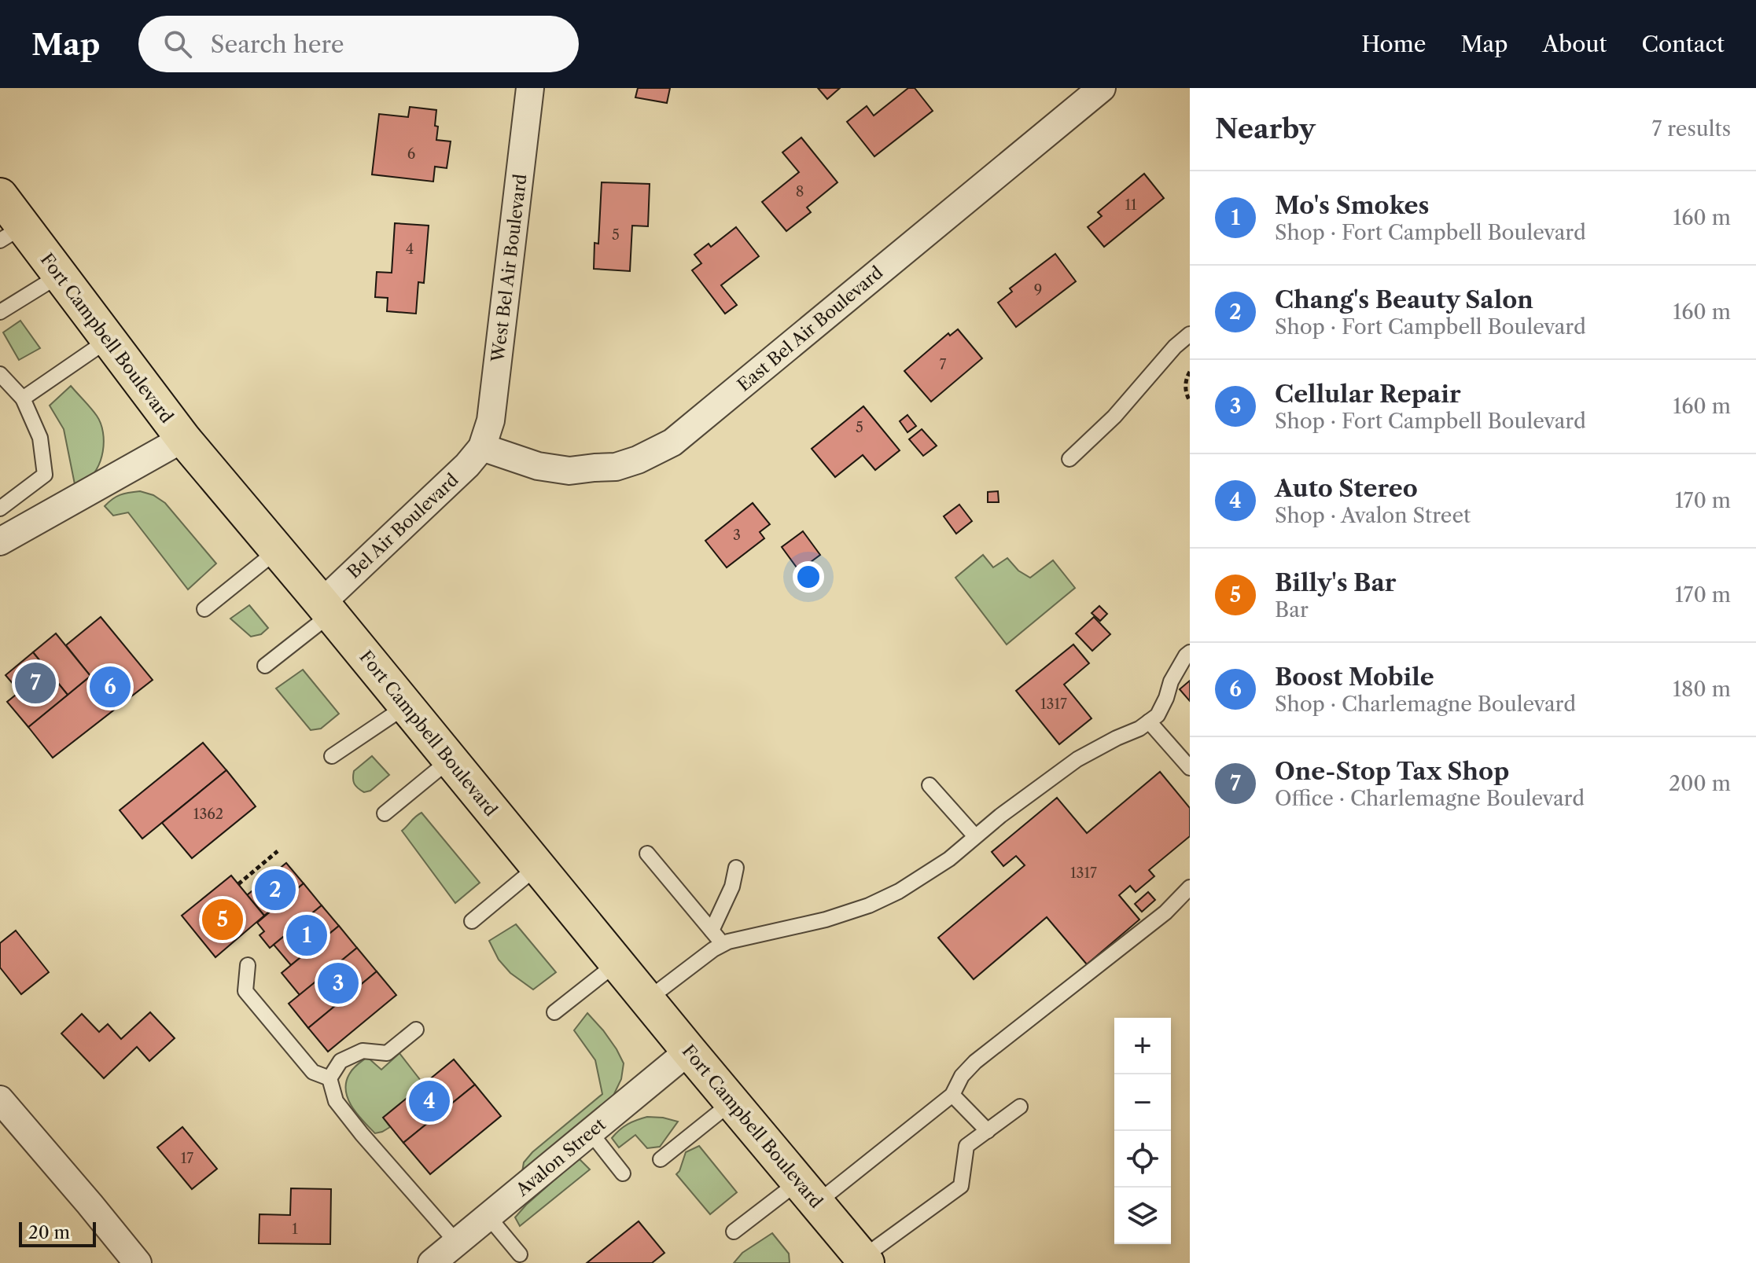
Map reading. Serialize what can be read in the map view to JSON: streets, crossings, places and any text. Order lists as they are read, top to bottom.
{
  "streets": {
    "highway": ["Fort Campbell Boulevard"],
    "street": [
      "West Bel Air Boulevard",
      "East Bel Air Boulevard",
      "Bel Air Boulevard",
      "Avalon Street"
    ]
  },
  "crossings": [
    ["West Bel Air Boulevard", "East Bel Air Boulevard"],
    ["West Bel Air Boulevard", "Bel Air Boulevard"],
    ["East Bel Air Boulevard", "Bel Air Boulevard"],
    ["Fort Campbell Boulevard", "Bel Air Boulevard"],
    ["Fort Campbell Boulevard", "Avalon Street"]
  ],
  "house_numbers": [
    "6",
    "8",
    "11",
    "5",
    "4",
    "9",
    "7",
    "5",
    "3",
    "1317",
    "1362",
    "1317",
    "17",
    "1"
  ],
  "scale_bar": "20 m",
  "page": {
    "header": "Map",
    "search": "Search here",
    "nav": [
      "Home",
      "Map",
      "About",
      "Contact"
    ],
    "heading": ["Nearby", "7 results"],
    "list": [
      {
        "mark": "1",
        "name": "Mo's Smokes",
        "note": "Shop · Fort Campbell Boulevard",
        "value": "160 m"
      },
      {
        "mark": "2",
        "name": "Chang's Beauty Salon",
        "note": "Shop · Fort Campbell Boulevard",
        "value": "160 m"
      },
      {
        "mark": "3",
        "name": "Cellular Repair",
        "note": "Shop · Fort Campbell Boulevard",
        "value": "160 m"
      },
      {
        "mark": "4",
        "name": "Auto Stereo",
        "note": "Shop · Avalon Street",
        "value": "170 m"
      },
      {
        "mark": "5",
        "name": "Billy's Bar",
        "note": "Bar",
        "value": "170 m"
      },
      {
        "mark": "6",
        "name": "Boost Mobile",
        "note": "Shop · Charlemagne Boulevard",
        "value": "180 m"
      },
      {
        "mark": "7",
        "name": "One-Stop Tax Shop",
        "note": "Office · Charlemagne Boulevard",
        "value": "200 m"
      }
    ],
    "pins": [
      "7",
      "6",
      "2",
      "5",
      "1",
      "3",
      "4"
    ],
    "map_buttons": ["+", "−"],
    "scale": "20 m"
  }
}
